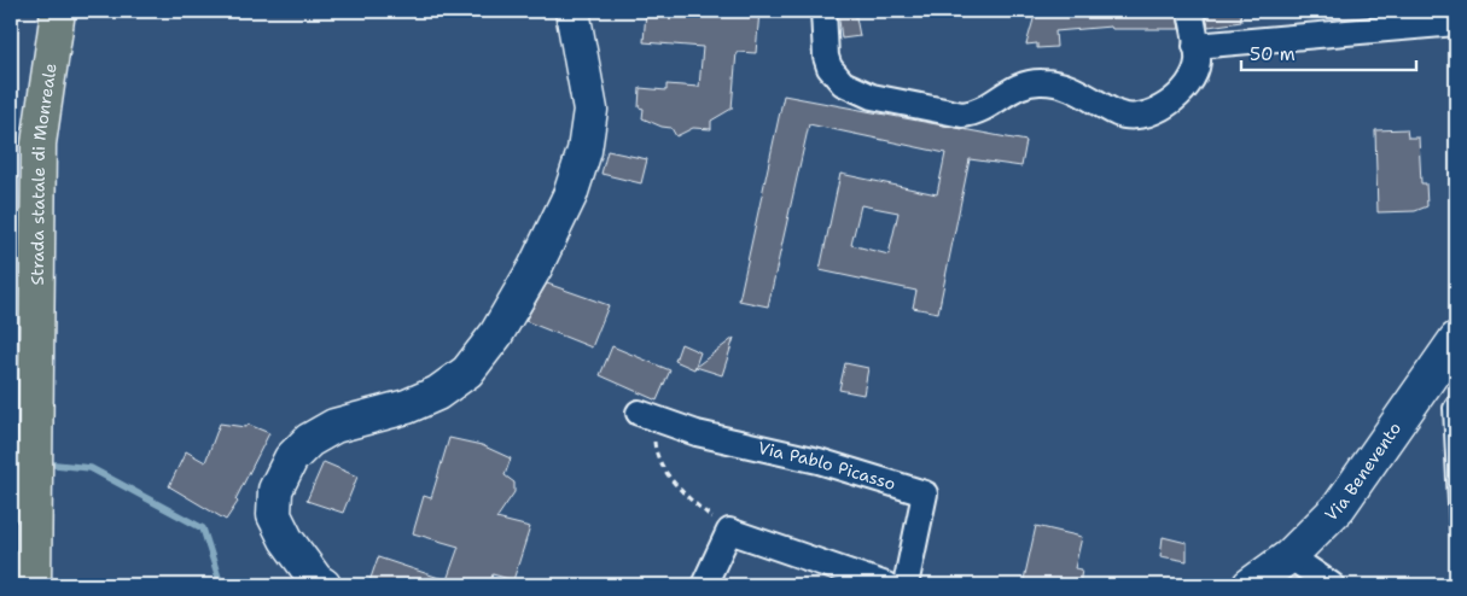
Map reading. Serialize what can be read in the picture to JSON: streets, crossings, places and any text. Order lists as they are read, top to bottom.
{
  "streets": {
    "main road": ["Strada statale di Monreale", "Via Benevento"],
    "street": ["Via Pablo Picasso"]
  },
  "scale_bar": "50 m"
}
